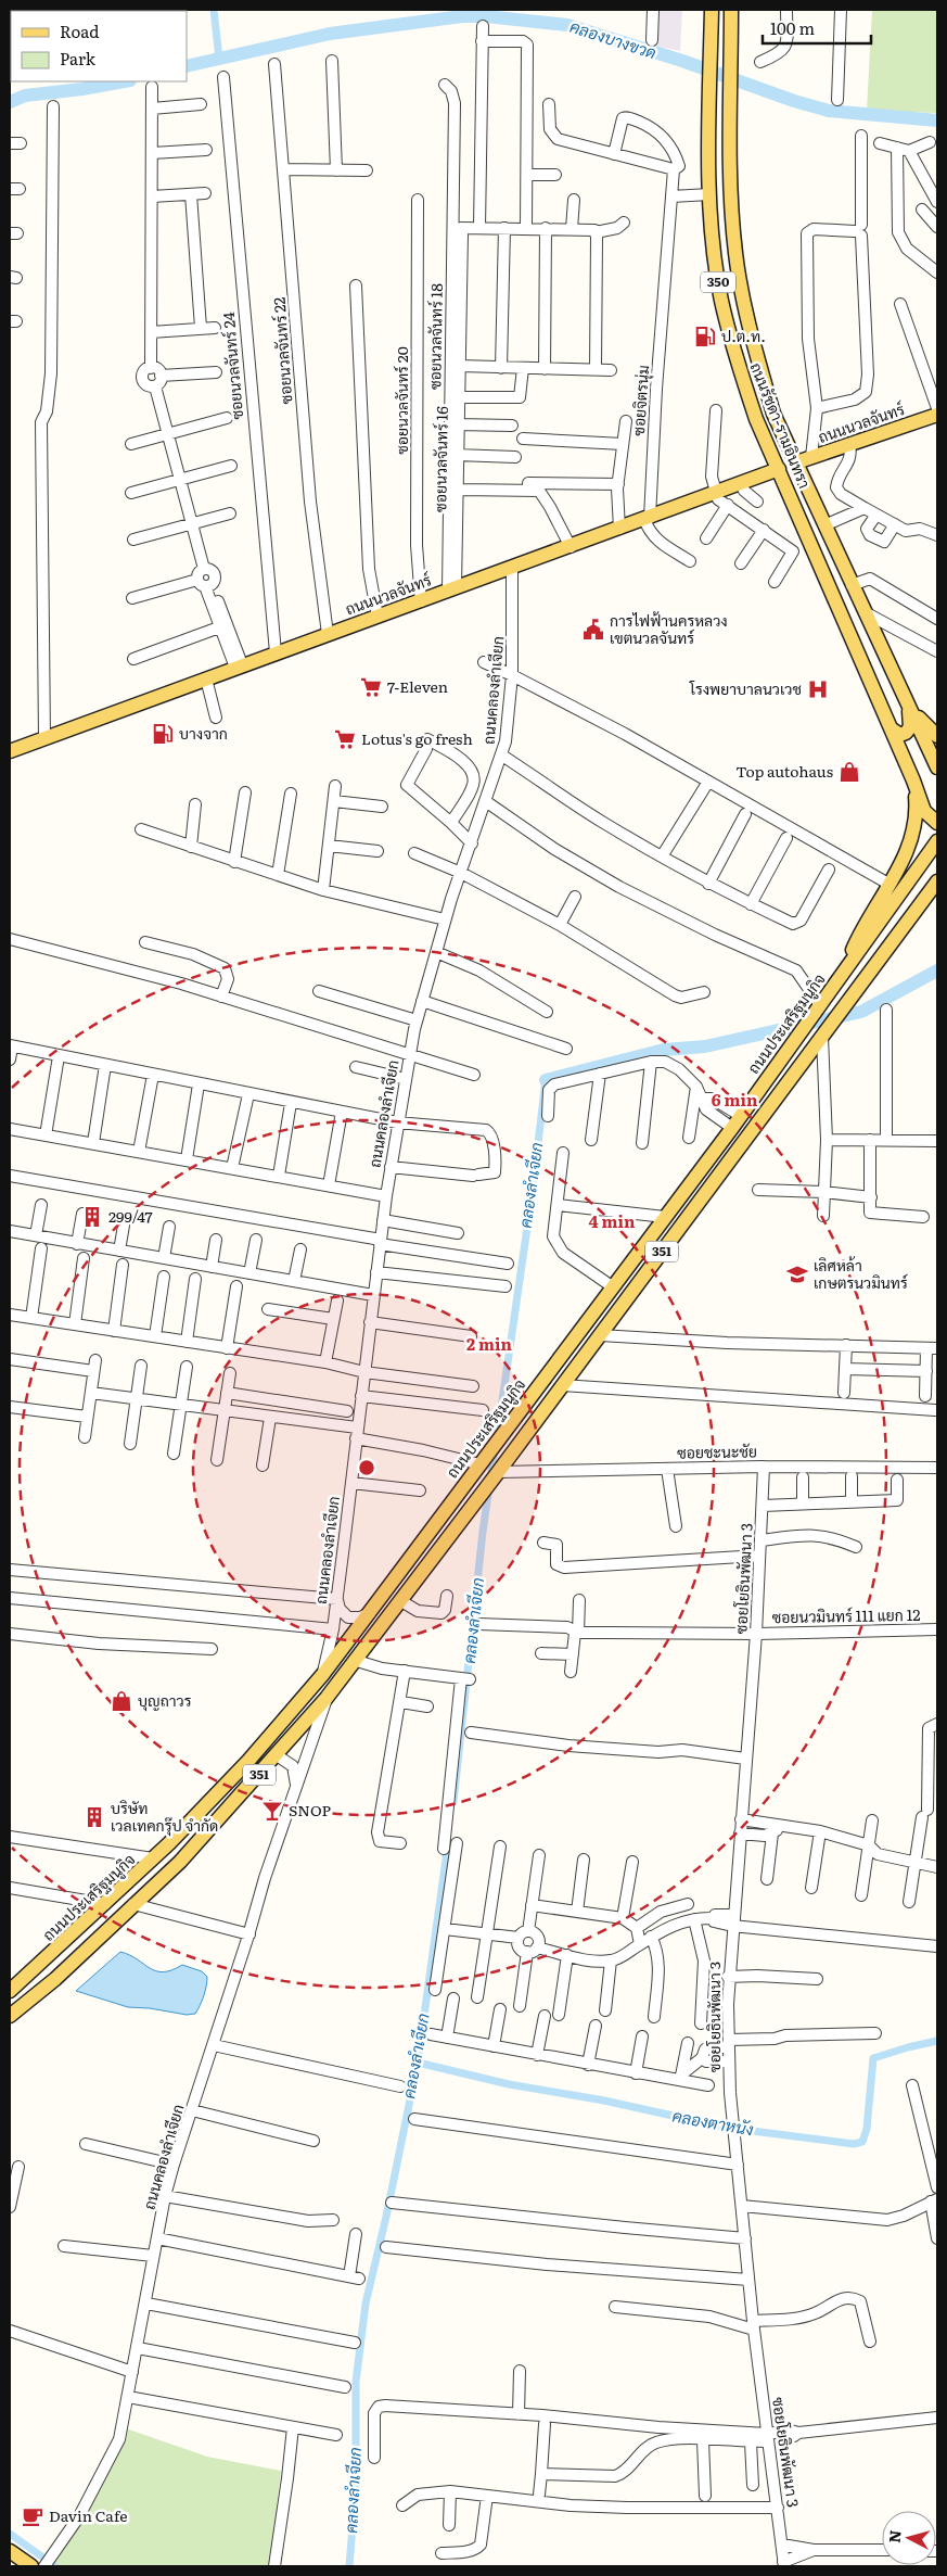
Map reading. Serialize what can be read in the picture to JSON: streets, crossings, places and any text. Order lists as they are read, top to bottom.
{
  "streets": {
    "main road": [
      "350",
      "ถนนนวลจันทร์",
      "ถนนรัชดา-รามอินทรา",
      "ถนนประเสริฐมนูกิจ",
      "351"
    ],
    "street": [
      "ซอยนวลจันทร์ 18",
      "ซอยนวลจันทร์ 22",
      "ซอยนวลจันทร์ 24",
      "ซอยนวลจันทร์ 20",
      "ซอยจิตรนุ่ม",
      "ซอยนวลจันทร์ 16",
      "ถนนคลองลำเจียก",
      "ซอยชะนะชัย",
      "ซอยโยธินพัฒนา 3",
      "ซอยนวมินทร์ 111 แยก 12"
    ]
  },
  "crossings": [
    ["ซอยนวลจันทร์ 18", "ถนนนวลจันทร์"],
    ["ซอยนวลจันทร์ 18", "ซอยนวลจันทร์ 16"],
    ["ซอยนวลจันทร์ 22", "ถนนนวลจันทร์"],
    ["ซอยนวลจันทร์ 24", "ถนนนวลจันทร์"],
    ["ซอยนวลจันทร์ 20", "ถนนนวลจันทร์"],
    ["ซอยจิตรนุ่ม", "ถนนนวลจันทร์"],
    ["ถนนนวลจันทร์", "ถนนรัชดา-รามอินทรา"],
    ["ถนนนวลจันทร์", "ซอยนวลจันทร์ 16"],
    ["ถนนนวลจันทร์", "ถนนคลองลำเจียก"],
    ["ถนนคลองลำเจียก", "ถนนประเสริฐมนูกิจ"],
    ["ถนนคลองลำเจียก", "351"],
    ["351", "ซอยชะนะชัย"],
    ["ซอยชะนะชัย", "ซอยโยธินพัฒนา 3"],
    ["ซอยโยธินพัฒนา 3", "ซอยนวมินทร์ 111 แยก 12"]
  ],
  "water": ["คลองบางขวด", "คลองลำเจียก", "คลองตาหนัง"],
  "places": {
    "fuel station": ["ป.ต.ท.", "บางจาก"],
    "public building": ["การไฟฟ้านครหลวง เขตนวลจันทร์"],
    "supermarket": ["7-Eleven", "Lotus's go fresh"],
    "hospital": ["โรงพยาบาลนวเวช"],
    "shop": ["Top autohaus", "บุญถาวร"],
    "building": ["299/47", "บริษัท เวลเทคกรุ๊ป จำกัด"],
    "school or university": ["เลิศหล้า เกษตรนวมินทร์"],
    "bar": ["SNOP"],
    "cafe": ["Davin Cafe"]
  },
  "legend": ["Road", "Park"],
  "scale_bar": "100 m",
  "north": "left",
  "rings": ["6 min", "4 min", "2 min"]
}
